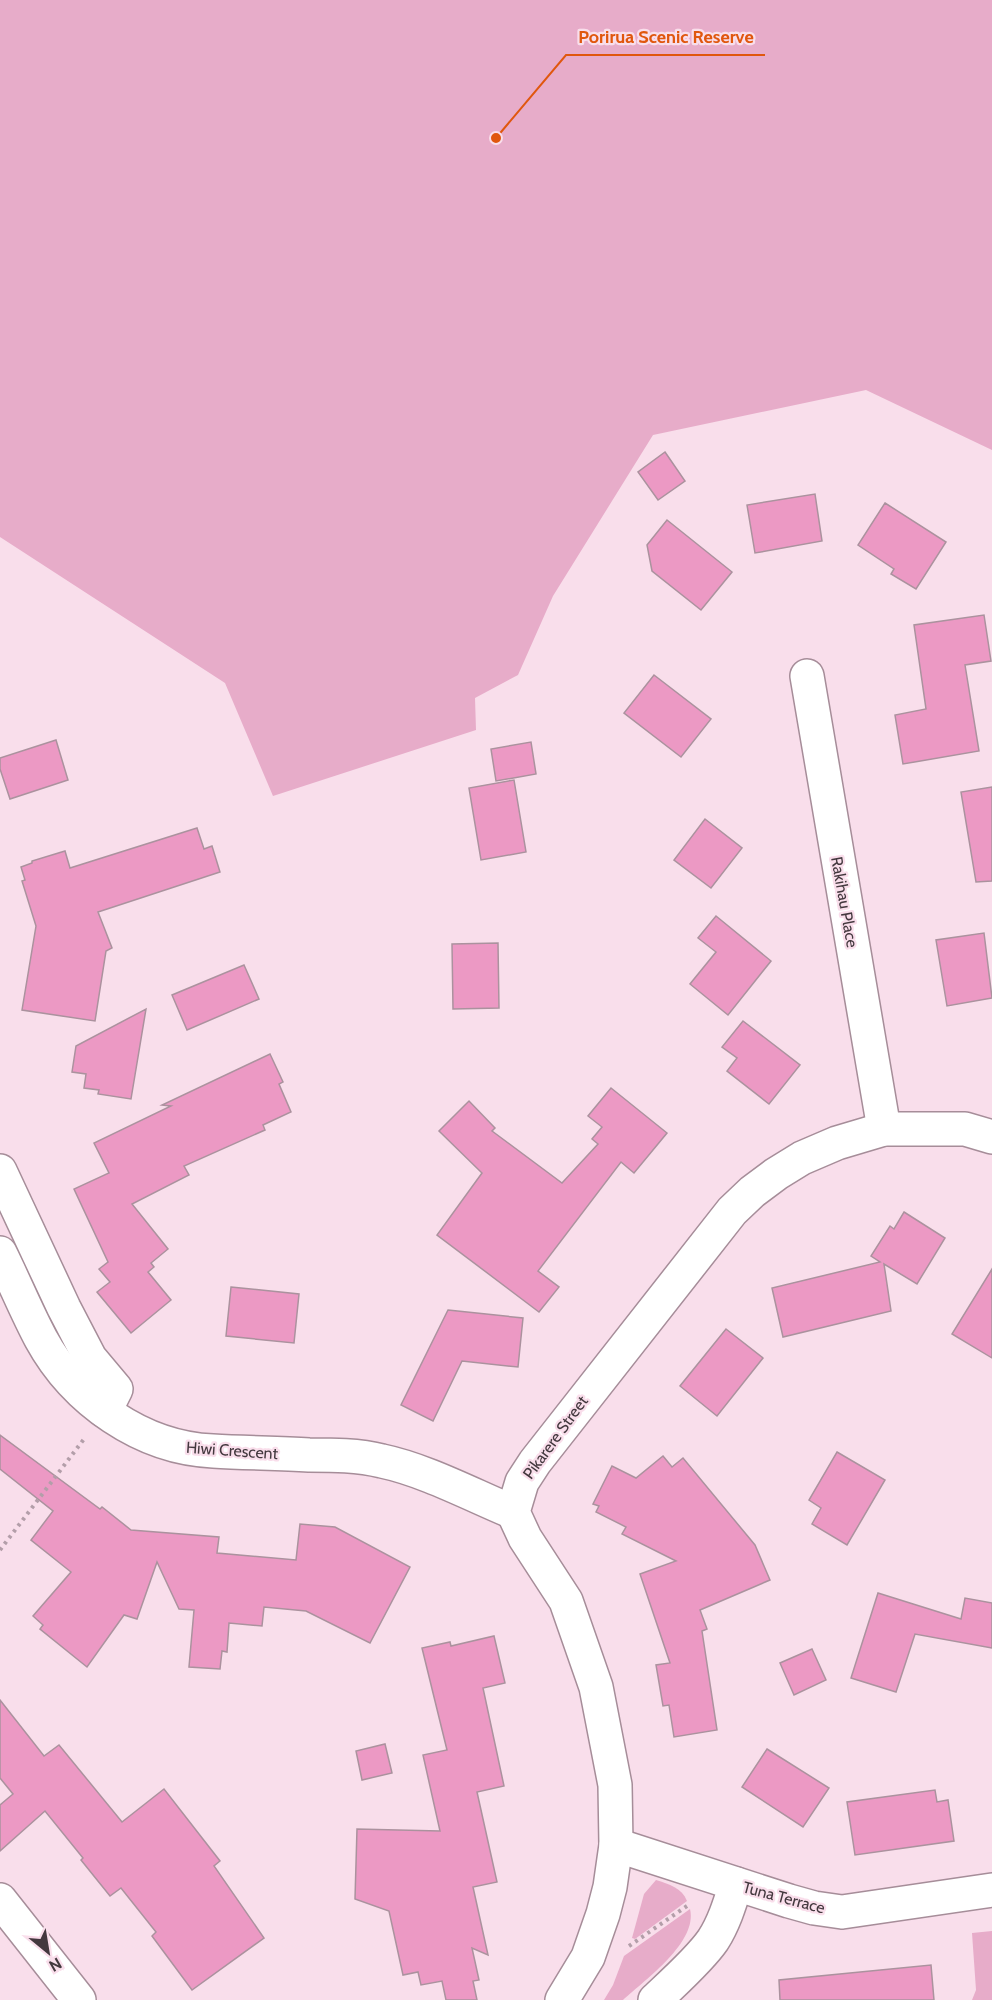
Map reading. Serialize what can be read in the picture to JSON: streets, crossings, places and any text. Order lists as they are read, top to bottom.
{
  "streets": {
    "street": [
      "Rakihau Place",
      "Pikarere Street",
      "Hiwi Crescent",
      "Tuna Terrace"
    ]
  },
  "crossings": [
    ["Rakihau Place", "Pikarere Street"],
    ["Pikarere Street", "Hiwi Crescent"]
  ],
  "places": ["Porirua Scenic Reserve"],
  "north": "bottom right"
}
